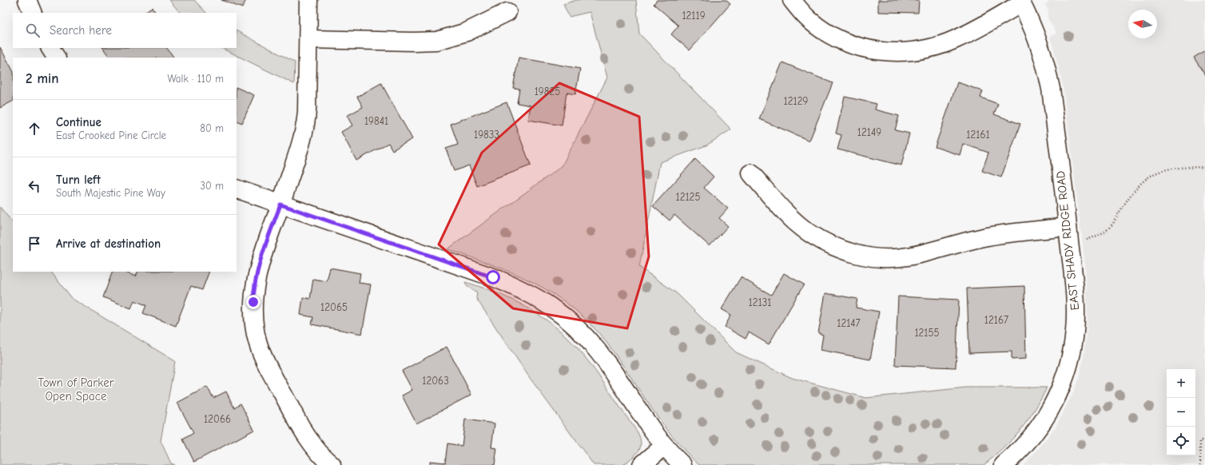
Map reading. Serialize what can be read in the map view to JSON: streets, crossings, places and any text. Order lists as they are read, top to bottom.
{
  "streets": {
    "street": ["EAST SHADY RIDGE ROAD"]
  },
  "parks": ["Town of Parker Open Space"],
  "house_numbers": [
    "12119",
    "19825",
    "12129",
    "19841",
    "12149",
    "19833",
    "12161",
    "12125",
    "12131",
    "12065",
    "12167",
    "12147",
    "12155",
    "12063",
    "12066"
  ],
  "north": "left",
  "page": {
    "search": "Search here",
    "heading": ["2 min", "Walk · 110 m"],
    "list": [
      ["Continue", "East Crooked Pine Circle", "80 m"],
      ["Turn left", "South Majestic Pine Way", "30 m"],
      "Arrive at destination"
    ],
    "map_buttons": ["+", "−"]
  }
}
